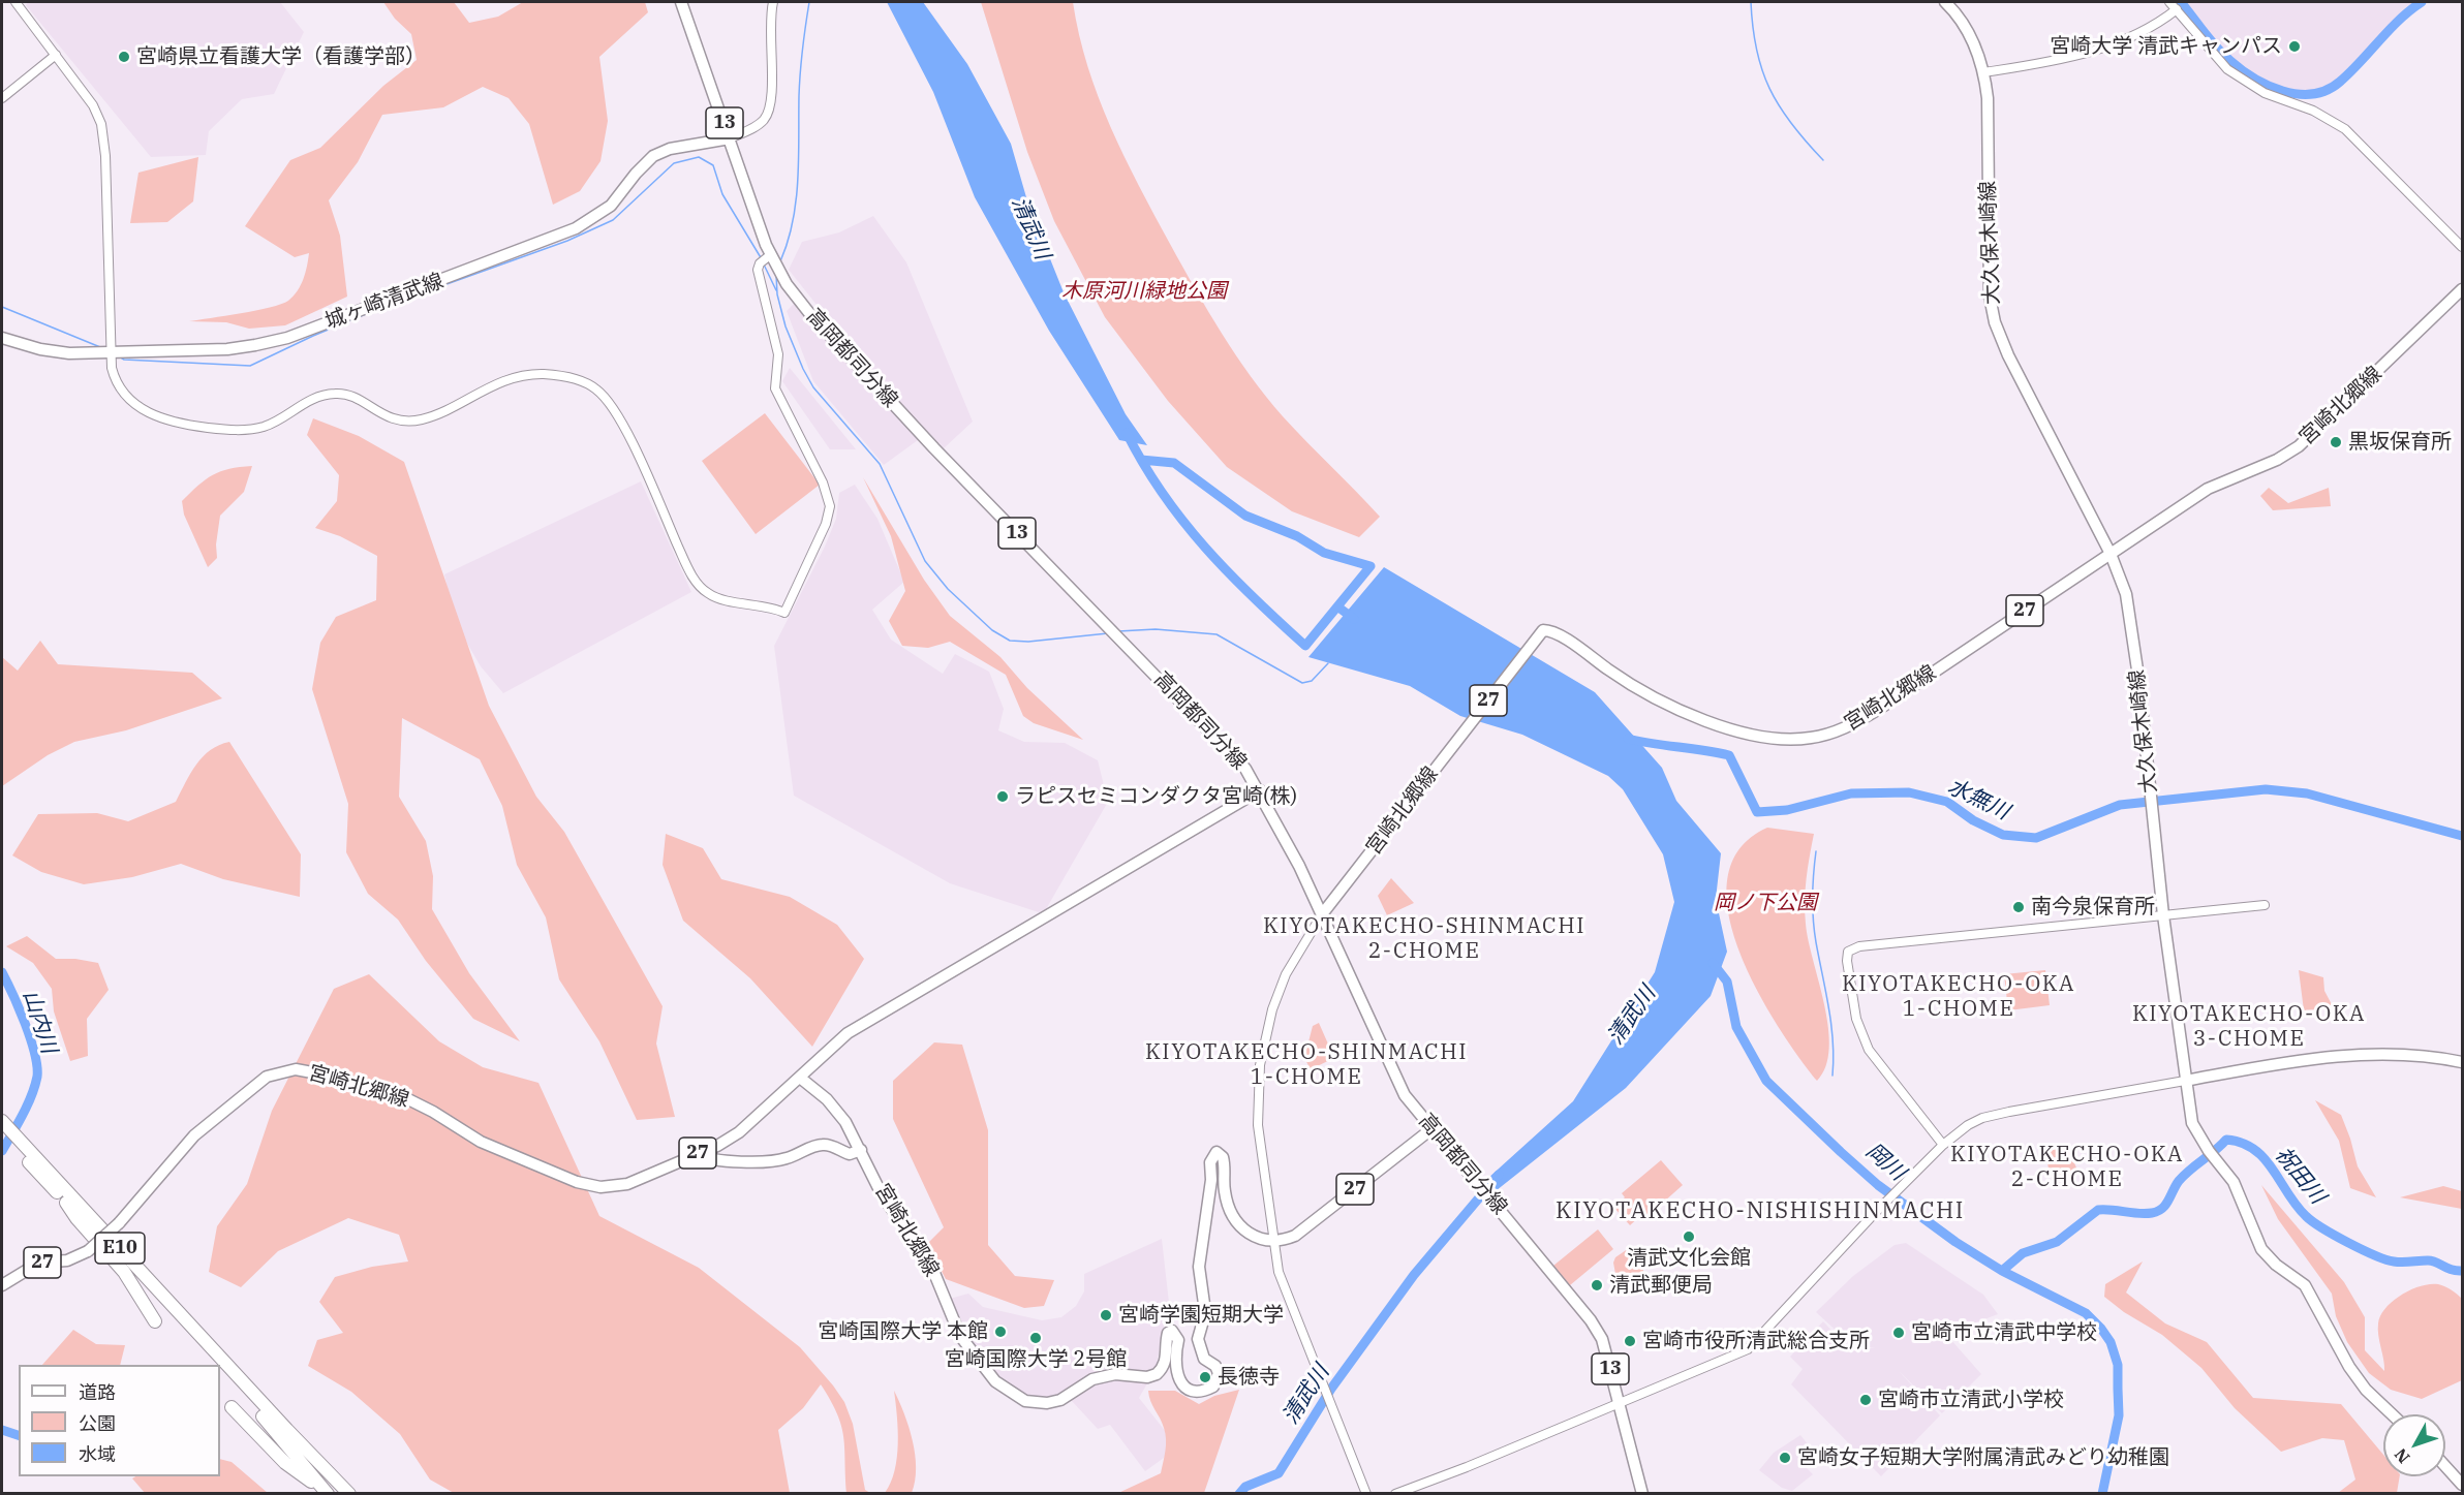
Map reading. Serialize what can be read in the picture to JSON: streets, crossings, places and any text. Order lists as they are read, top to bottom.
{
  "streets": {
    "highway": ["E10"],
    "main road": [
      "13",
      "大久保木崎線",
      "城ヶ崎清武線",
      "高岡都司分線",
      "宮崎北郷線",
      "27"
    ]
  },
  "crossings": [
    ["大久保木崎線", "宮崎北郷線"],
    ["城ヶ崎清武線", "高岡都司分線"],
    ["高岡都司分線", "宮崎北郷線"],
    ["高岡都司分線", "27"],
    ["宮崎北郷線", "27"]
  ],
  "districts": [
    "KIYOTAKECHO-SHINMACHI 2-CHOME",
    "KIYOTAKECHO-OKA 1-CHOME",
    "KIYOTAKECHO-OKA 3-CHOME",
    "KIYOTAKECHO-SHINMACHI 1-CHOME",
    "KIYOTAKECHO-OKA 2-CHOME",
    "KIYOTAKECHO-NISHISHINMACHI"
  ],
  "water": [
    "清武川",
    "水無川",
    "山内川",
    "岡川",
    "祝田川"
  ],
  "parks": ["木原河川緑地公園", "岡ノ下公園"],
  "places": [
    "宮崎大学 清武キャンパス",
    "宮崎県立看護大学（看護学部）",
    "黒坂保育所",
    "ラピスセミコンダクタ宮崎(株)",
    "南今泉保育所",
    "清武文化会館",
    "清武郵便局",
    "宮崎学園短期大学",
    "宮崎国際大学 本館",
    "宮崎市立清武中学校",
    "宮崎国際大学 2号館",
    "宮崎市役所清武総合支所",
    "長徳寺",
    "宮崎市立清武小学校",
    "宮崎女子短期大学附属清武みどり幼稚園"
  ],
  "legend": ["道路", "公園", "水域"],
  "north": "bottom left"
}
